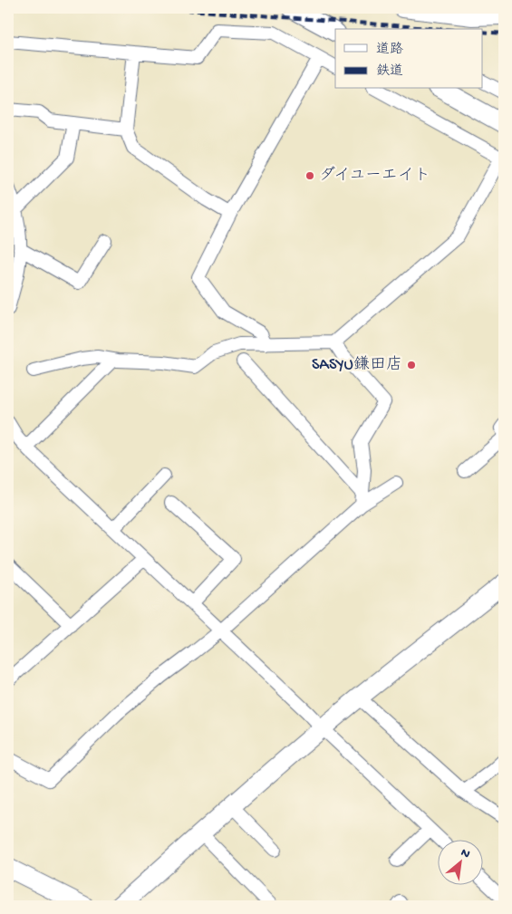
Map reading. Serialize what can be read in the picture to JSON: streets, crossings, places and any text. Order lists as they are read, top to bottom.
{
  "places": ["ダイユーエイト", "SASYU鎌田店"],
  "legend": ["道路", "鉄道"],
  "north": "top right"
}
